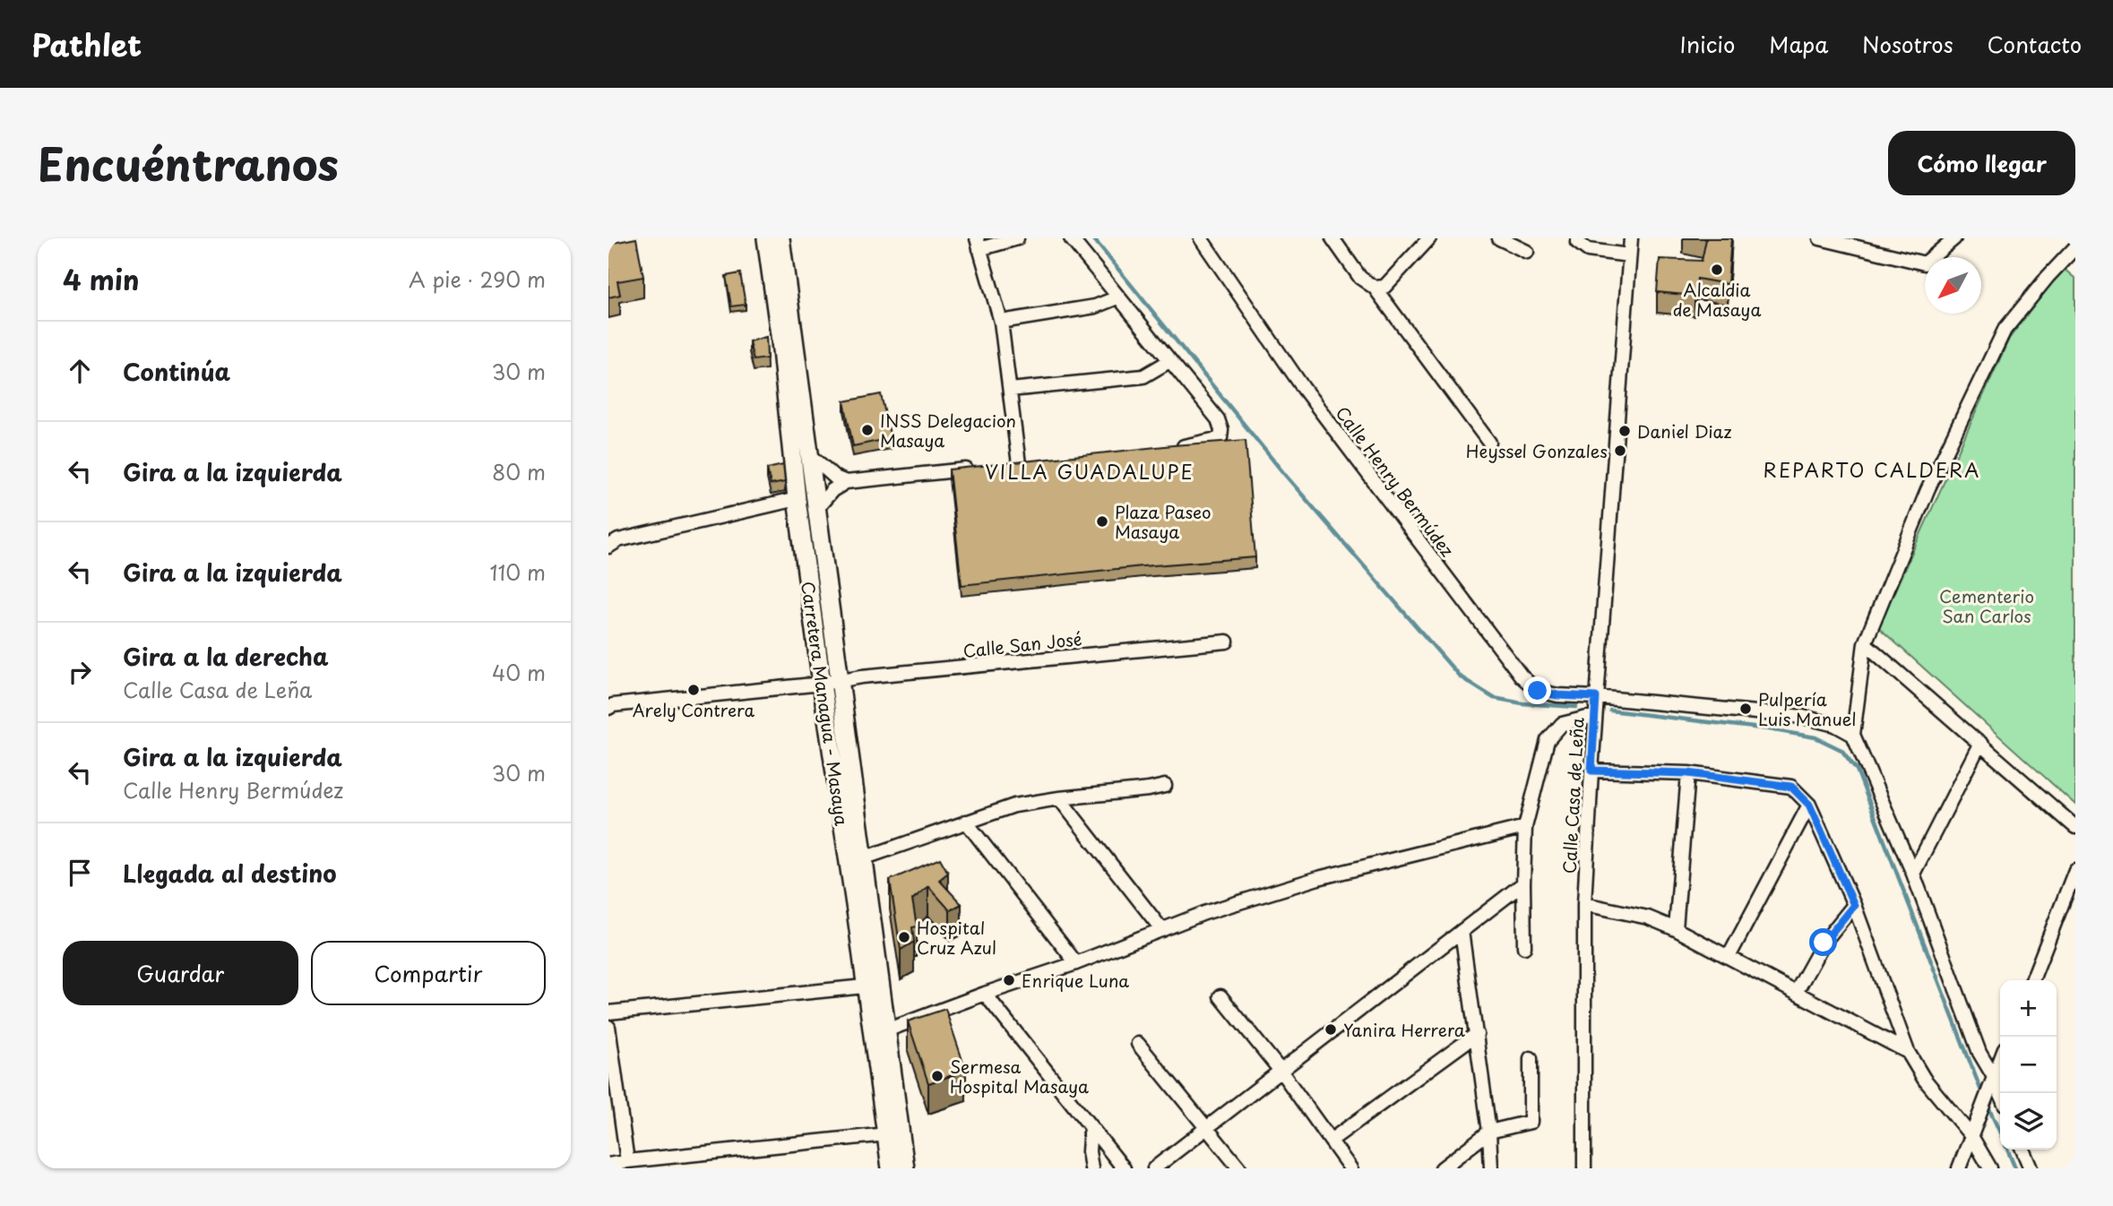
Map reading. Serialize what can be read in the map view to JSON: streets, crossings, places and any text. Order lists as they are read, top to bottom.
{
  "streets": {
    "highway": ["Carretera Managua - Masaya"],
    "street": ["Calle Henry Bermúdez", "Calle San José", "Calle Casa de Leña"]
  },
  "crossings": [
    ["Calle Henry Bermúdez", "Calle Casa de Leña"],
    ["Calle San José", "Carretera Managua - Masaya"]
  ],
  "districts": ["REPARTO CALDERA", "VILLA GUADALUPE"],
  "parks": ["Cementerio San Carlos"],
  "places": [
    "Alcaldia de Masaya",
    "INSS Delegacion Masaya",
    "Daniel Diaz",
    "Heyssel Gonzales",
    "Plaza Paseo Masaya",
    "Arely Contrera",
    "Pulpería Luis Manuel",
    "Hospital Cruz Azul",
    "Enrique Luna",
    "Yanira Herrera",
    "Sermesa Hospital Masaya"
  ],
  "north": "bottom left",
  "page": {
    "header": "Pathlet",
    "nav": [
      "Inicio",
      "Mapa",
      "Nosotros",
      "Contacto"
    ],
    "title": "Encuéntranos",
    "buttons": [
      "Cómo llegar",
      ["Guardar", "Compartir"]
    ],
    "heading": ["4 min", "A pie · 290 m"],
    "list": [
      ["Continúa", "30 m"],
      ["Gira a la izquierda", "80 m"],
      ["Gira a la izquierda", "110 m"],
      ["Gira a la derecha", "Calle Casa de Leña", "40 m"],
      ["Gira a la izquierda", "Calle Henry Bermúdez", "30 m"],
      "Llegada al destino"
    ],
    "map_buttons": ["+", "−"]
  }
}
